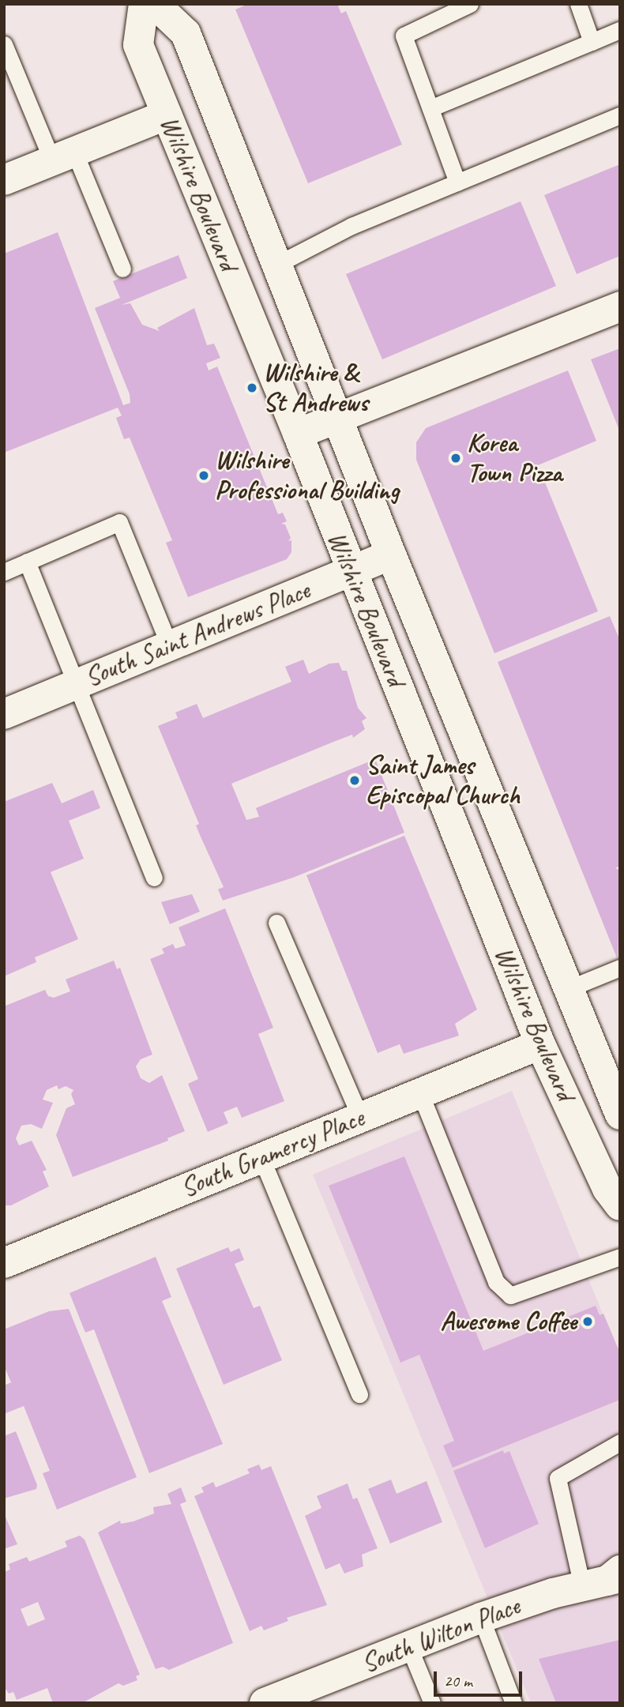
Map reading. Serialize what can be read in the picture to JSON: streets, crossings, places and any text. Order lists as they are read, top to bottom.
{
  "streets": {
    "main road": [
      "Wilshire Boulevard",
      "South Saint Andrews Place",
      "South Gramercy Place",
      "South Wilton Place"
    ]
  },
  "crossings": [
    ["Wilshire Boulevard", "South Saint Andrews Place"],
    ["Wilshire Boulevard", "South Gramercy Place"]
  ],
  "places": [
    "Wilshire & St Andrews",
    "Korea Town Pizza",
    "Wilshire Professional Building",
    "Saint James Episcopal Church",
    "Awesome Coffee"
  ],
  "scale_bar": "20 m"
}
